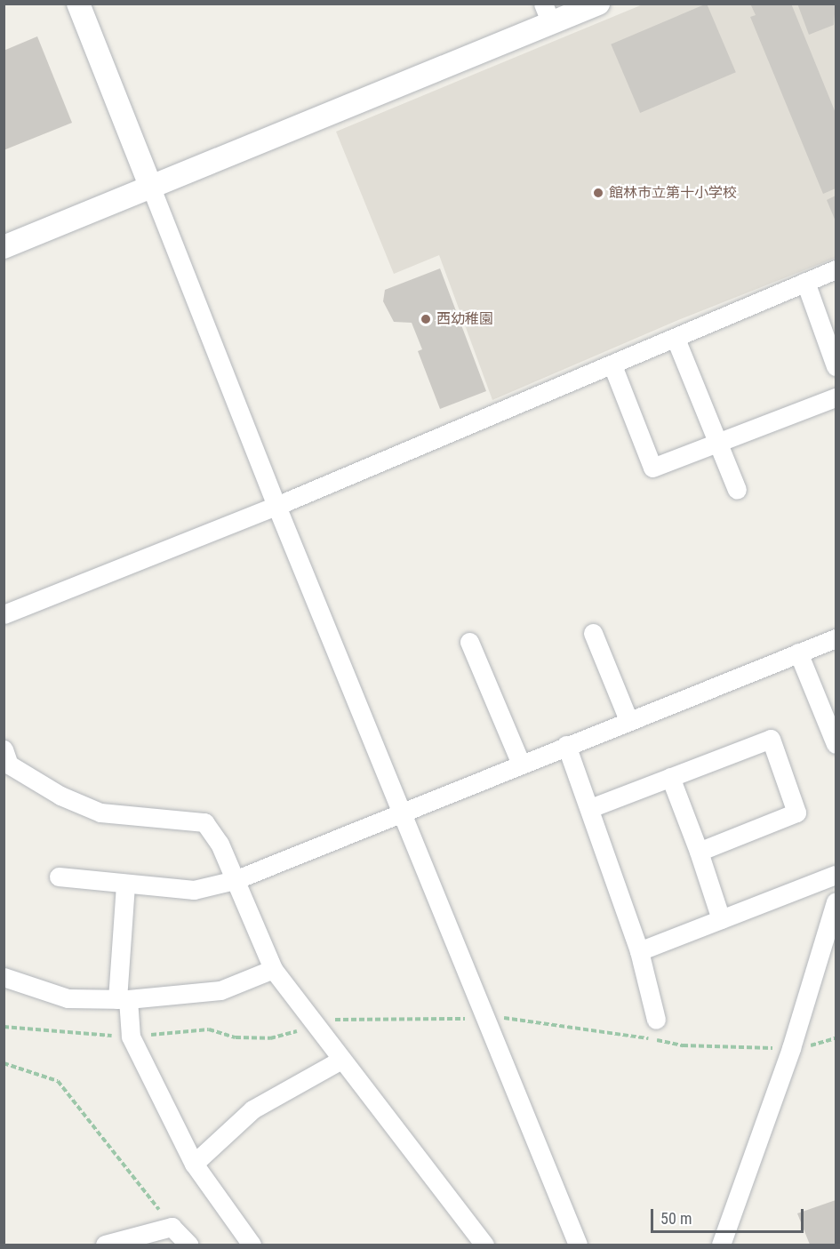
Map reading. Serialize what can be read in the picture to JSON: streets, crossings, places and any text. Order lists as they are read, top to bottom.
{
  "places": ["館林市立第十小学校", "西幼稚園"],
  "scale_bar": "50 m"
}
